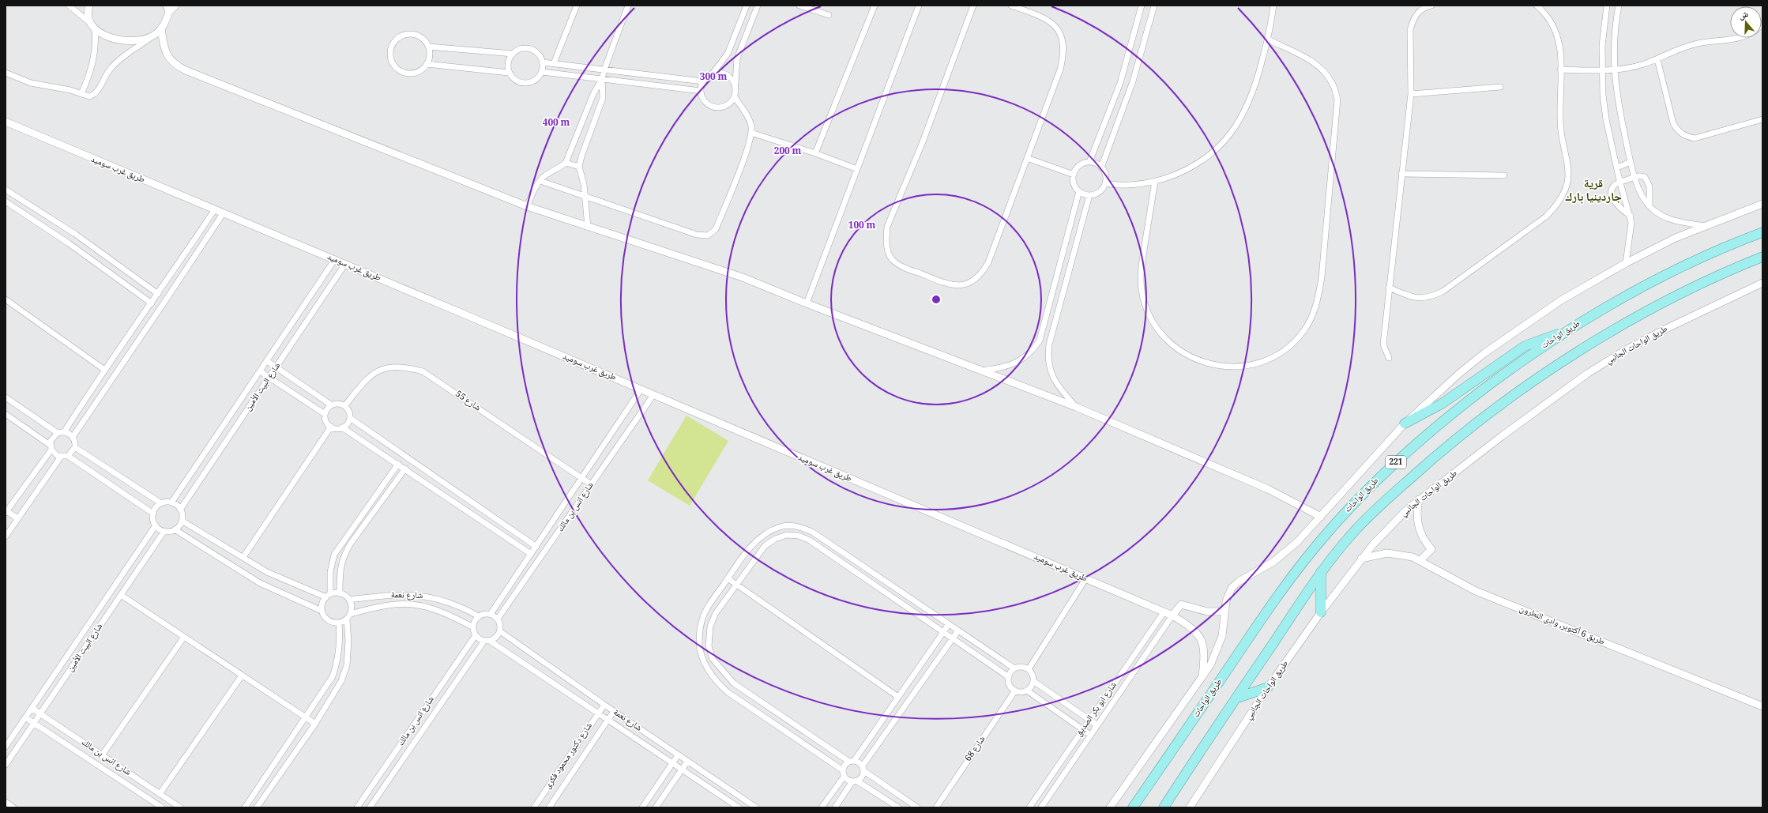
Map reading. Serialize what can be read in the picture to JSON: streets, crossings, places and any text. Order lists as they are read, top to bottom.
{
  "streets": {
    "highway": ["طريق الواحات", "221"],
    "street": [
      "طريق غرب سوميد",
      "طريق الواحات الجانبي",
      "شارع البيت الأمين",
      "شارع 55",
      "شارع انس بن مالك",
      "شارع نعمة",
      "طريق 6 أكتوبر, وادى النطرون",
      "شارع ابو بكر الصديق",
      "شارع 68",
      "شارع دكتور محمود فكرى"
    ]
  },
  "crossings": [
    ["طريق غرب سوميد", "شارع البيت الأمين"],
    ["طريق غرب سوميد", "شارع انس بن مالك"],
    ["طريق غرب سوميد", "شارع ابو بكر الصديق"],
    ["طريق الواحات الجانبي", "طريق 6 أكتوبر, وادى النطرون"],
    ["شارع البيت الأمين", "شارع انس بن مالك"],
    ["شارع 55", "شارع انس بن مالك"],
    ["شارع انس بن مالك", "شارع نعمة"],
    ["شارع نعمة", "شارع دكتور محمود فكرى"]
  ],
  "districts": ["قرية جاردينيا بارك"],
  "north": "top",
  "rings": [
    "300 m",
    "400 m",
    "200 m",
    "100 m"
  ]
}
